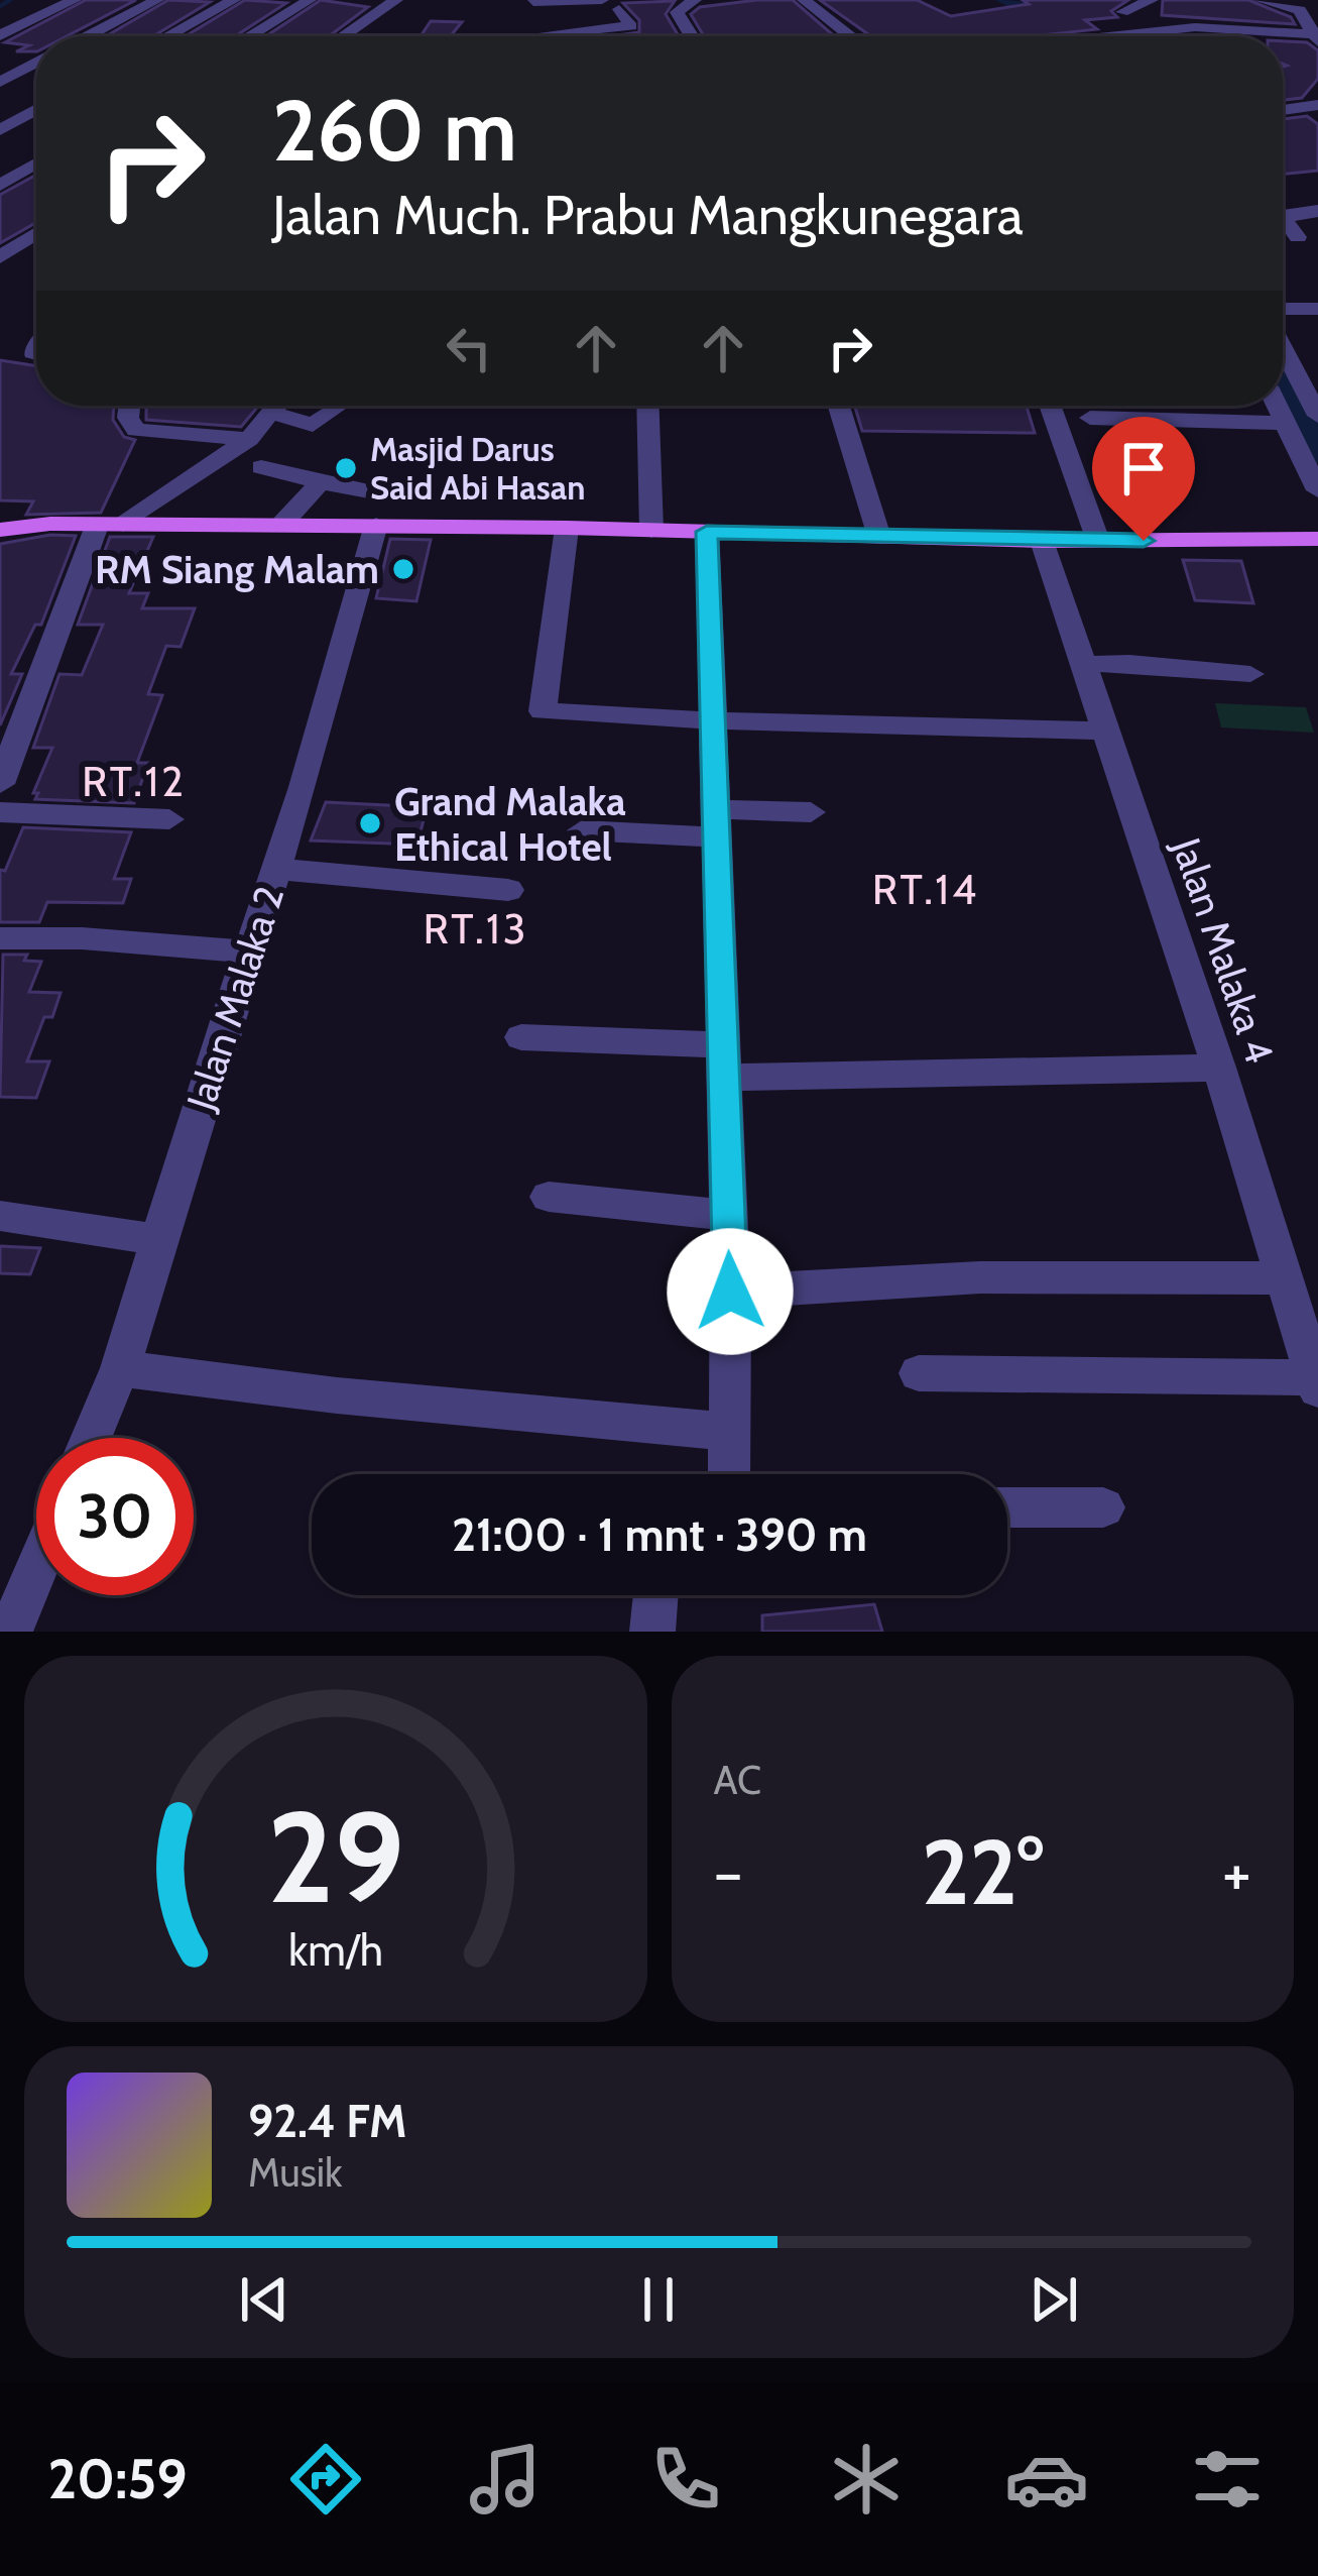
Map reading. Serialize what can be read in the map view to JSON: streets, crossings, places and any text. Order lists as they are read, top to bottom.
{
  "streets": {
    "street": ["Jalan Malaka 4", "Jalan Malaka 2"]
  },
  "districts": ["RT.12", "RT.14", "RT.13"],
  "places": ["Masjid Darus Said Abi Hasan", "RM Siang Malam", "Grand Malaka Ethical Hotel"],
  "page": {
    "turn": ["260 m", "Jalan Much. Prabu Mangkunegara"],
    "limit": "30",
    "trip": "21:00 · 1 mnt · 390 m",
    "tile": "AC",
    "heat": ["−", "22°", "+"],
    "song": ["92.4 FM", "Musik"],
    "tabs": "20:59",
    "gauge": ["29", "km/h"]
  }
}
